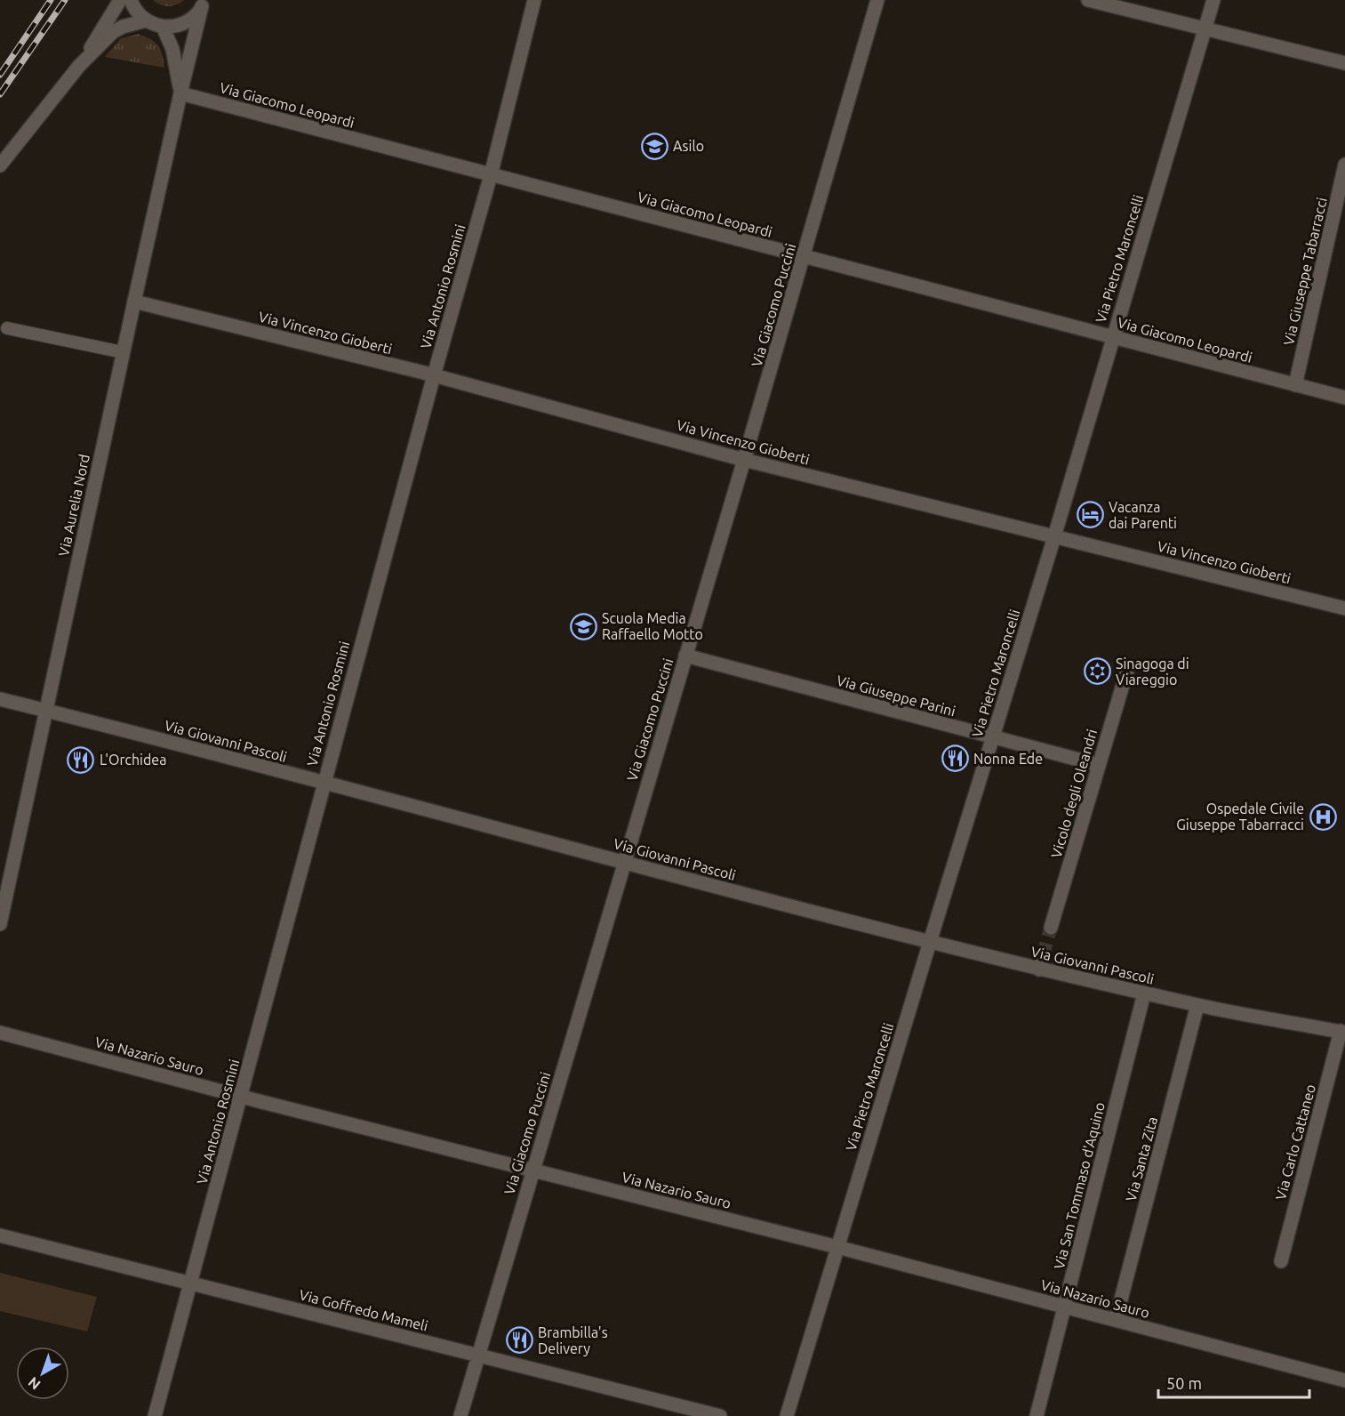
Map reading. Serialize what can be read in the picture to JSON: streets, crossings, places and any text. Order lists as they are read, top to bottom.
{
  "streets": {
    "street": [
      "Via Giacomo Leopardi",
      "Via Pietro Maroncelli",
      "Via Giuseppe Tabarracci",
      "Via Antonio Rosmini",
      "Via Giacomo Puccini",
      "Via Vincenzo Gioberti",
      "Via Aurelia Nord",
      "Via Giuseppe Parini",
      "Via Giovanni Pascoli",
      "Vicolo degli Oleandri",
      "Via Nazario Sauro",
      "Via Carlo Cattaneo",
      "Via Santa Zita",
      "Via San Tommaso d'Aquino",
      "Via Goffredo Mameli"
    ]
  },
  "crossings": [
    ["Via Giacomo Leopardi", "Via Pietro Maroncelli"],
    ["Via Giacomo Leopardi", "Via Giuseppe Tabarracci"],
    ["Via Giacomo Leopardi", "Via Antonio Rosmini"],
    ["Via Giacomo Leopardi", "Via Giacomo Puccini"],
    ["Via Giacomo Leopardi", "Via Aurelia Nord"],
    ["Via Pietro Maroncelli", "Via Vincenzo Gioberti"],
    ["Via Pietro Maroncelli", "Via Giuseppe Parini"],
    ["Via Pietro Maroncelli", "Via Giovanni Pascoli"],
    ["Via Pietro Maroncelli", "Via Nazario Sauro"],
    ["Via Antonio Rosmini", "Via Vincenzo Gioberti"],
    ["Via Antonio Rosmini", "Via Giovanni Pascoli"],
    ["Via Antonio Rosmini", "Via Nazario Sauro"],
    ["Via Antonio Rosmini", "Via Goffredo Mameli"],
    ["Via Giacomo Puccini", "Via Vincenzo Gioberti"],
    ["Via Giacomo Puccini", "Via Giuseppe Parini"],
    ["Via Giacomo Puccini", "Via Giovanni Pascoli"],
    ["Via Giacomo Puccini", "Via Nazario Sauro"],
    ["Via Giacomo Puccini", "Via Goffredo Mameli"],
    ["Via Vincenzo Gioberti", "Via Aurelia Nord"],
    ["Via Aurelia Nord", "Via Giovanni Pascoli"],
    ["Via Giuseppe Parini", "Vicolo degli Oleandri"],
    ["Via Giovanni Pascoli", "Via Carlo Cattaneo"],
    ["Via Giovanni Pascoli", "Via Santa Zita"],
    ["Via Giovanni Pascoli", "Via San Tommaso d'Aquino"],
    ["Via Nazario Sauro", "Via Santa Zita"],
    ["Via Nazario Sauro", "Via San Tommaso d'Aquino"]
  ],
  "places": {
    "school or university": ["Asilo", "Scuola Media Raffaello Motto"],
    "hotel": ["Vacanza dai Parenti"],
    "synagogue": ["Sinagoga di Viareggio"],
    "restaurant": ["Nonna Ede", "L'Orchidea", "Brambilla's Delivery"],
    "hospital": ["Ospedale Civile Giuseppe Tabarracci"]
  },
  "scale_bar": "50 m",
  "north": "bottom left"
}
